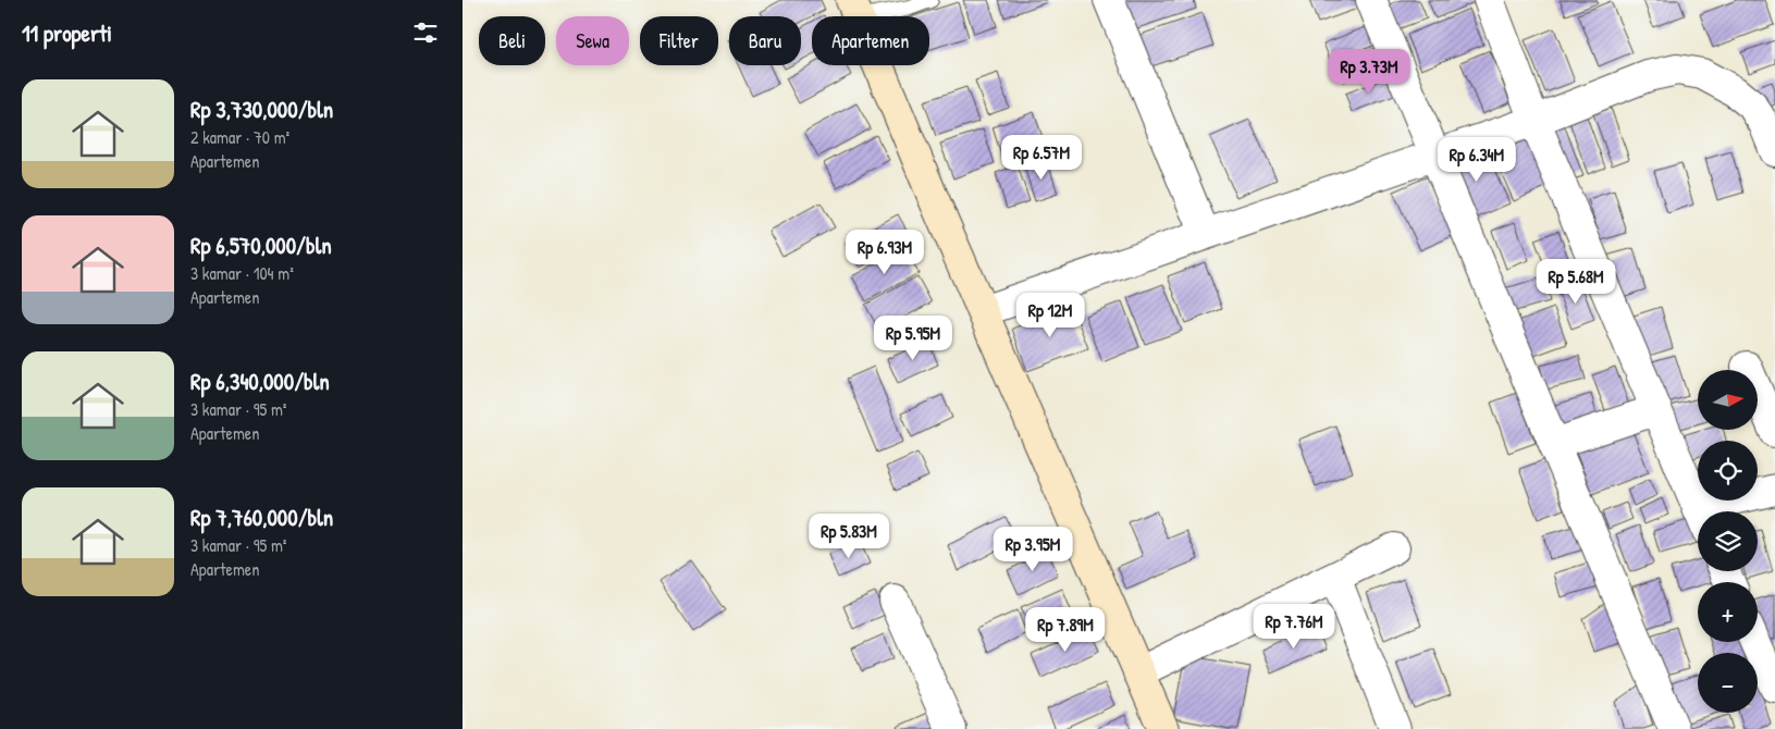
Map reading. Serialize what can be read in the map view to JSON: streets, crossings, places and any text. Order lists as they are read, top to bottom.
{
  "north": "right",
  "page": {
    "heading": "11 properti",
    "chip": [
      "Beli",
      "Sewa",
      "Filter",
      "Baru",
      "Apartemen"
    ],
    "price": [
      "Rp 3.73M",
      "Rp 6.57M",
      "Rp 6.34M",
      "Rp 6.93M",
      "Rp 5.68M",
      "Rp 12M",
      "Rp 5.95M",
      "Rp 5.83M",
      "Rp 3.95M",
      "Rp 7.76M",
      "Rp 7.89M"
    ],
    "list": [
      {
        "name": "Rp 3,730,000/bln",
        "note": "2 kamar · 70 m² · Apartemen"
      },
      {
        "name": "Rp 6,570,000/bln",
        "note": "3 kamar · 104 m² · Apartemen"
      },
      {
        "name": "Rp 6,340,000/bln",
        "note": "3 kamar · 95 m² · Apartemen"
      },
      {
        "name": "Rp 7,760,000/bln",
        "note": "3 kamar · 95 m² · Apartemen"
      }
    ],
    "map_buttons": ["+", "−"]
  }
}
